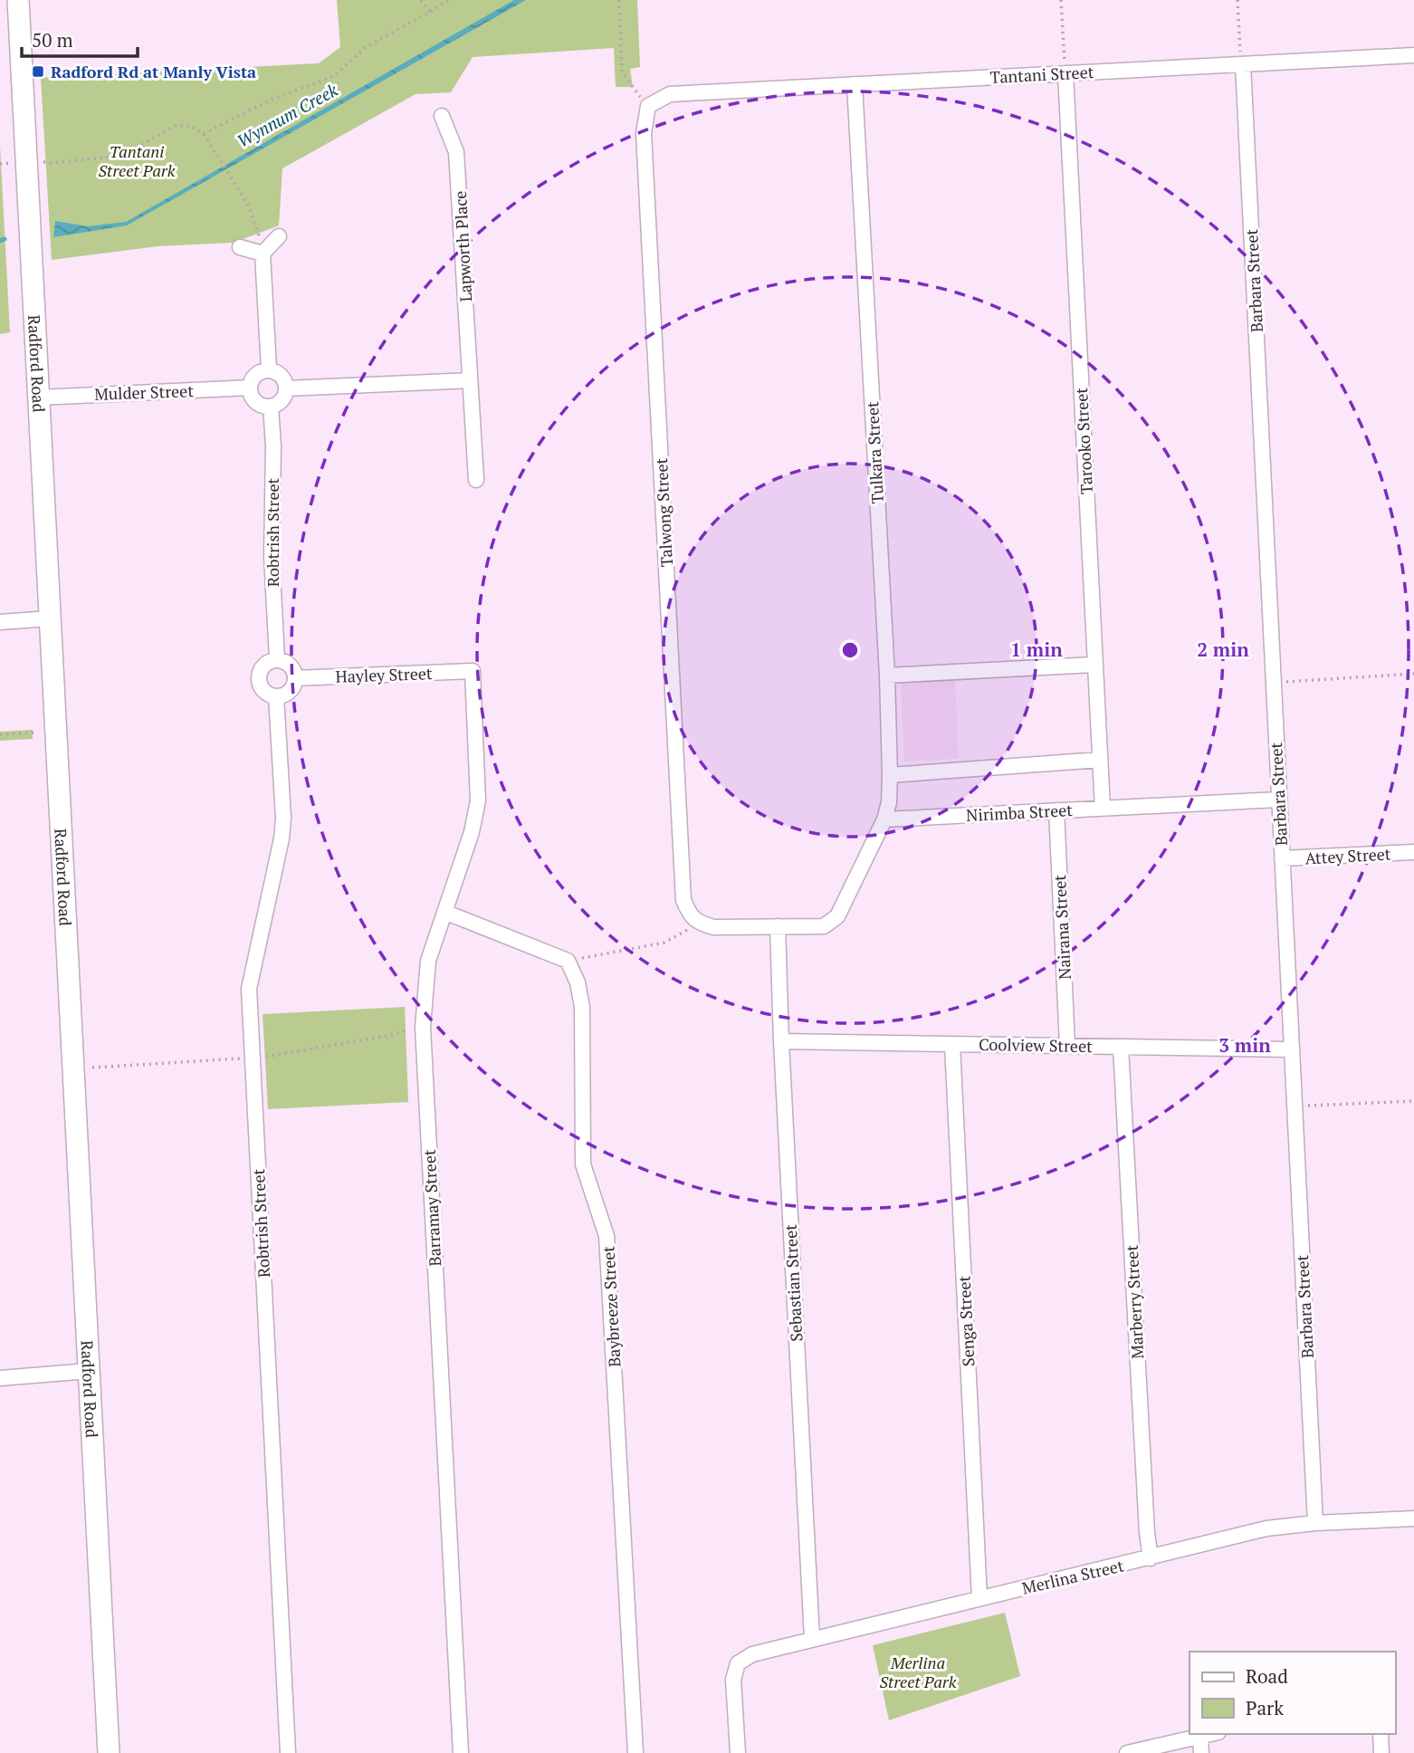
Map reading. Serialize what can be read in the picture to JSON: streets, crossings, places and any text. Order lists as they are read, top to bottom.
{
  "streets": {
    "street": [
      "Tantani Street",
      "Lapworth Place",
      "Barbara Street",
      "Radford Road",
      "Mulder Street",
      "Tarooko Street",
      "Tulkara Street",
      "Talwong Street",
      "Robtrish Street",
      "Hayley Street",
      "Nirimba Street",
      "Attey Street",
      "Nairana Street",
      "Coolview Street",
      "Barramay Street",
      "Sebastian Street",
      "Marberry Street",
      "Baybreeze Street",
      "Senga Street",
      "Merlina Street"
    ]
  },
  "crossings": [
    ["Tantani Street", "Barbara Street"],
    ["Tantani Street", "Tarooko Street"],
    ["Tantani Street", "Tulkara Street"],
    ["Tantani Street", "Talwong Street"],
    ["Barbara Street", "Nirimba Street"],
    ["Barbara Street", "Attey Street"],
    ["Barbara Street", "Coolview Street"],
    ["Barbara Street", "Merlina Street"],
    ["Radford Road", "Mulder Street"],
    ["Mulder Street", "Robtrish Street"],
    ["Tarooko Street", "Nirimba Street"],
    ["Tulkara Street", "Nirimba Street"],
    ["Robtrish Street", "Hayley Street"],
    ["Hayley Street", "Barramay Street"],
    ["Nirimba Street", "Nairana Street"],
    ["Nairana Street", "Coolview Street"],
    ["Coolview Street", "Sebastian Street"],
    ["Coolview Street", "Marberry Street"],
    ["Coolview Street", "Senga Street"],
    ["Sebastian Street", "Merlina Street"],
    ["Marberry Street", "Merlina Street"],
    ["Senga Street", "Merlina Street"]
  ],
  "water": ["Wynnum Creek"],
  "parks": ["Tantani Street Park", "Merlina Street Park"],
  "places": {
    "transit": ["Radford Rd at Manly Vista"]
  },
  "legend": ["Road", "Park"],
  "scale_bar": "50 m",
  "rings": ["1 min", "2 min", "3 min"]
}
